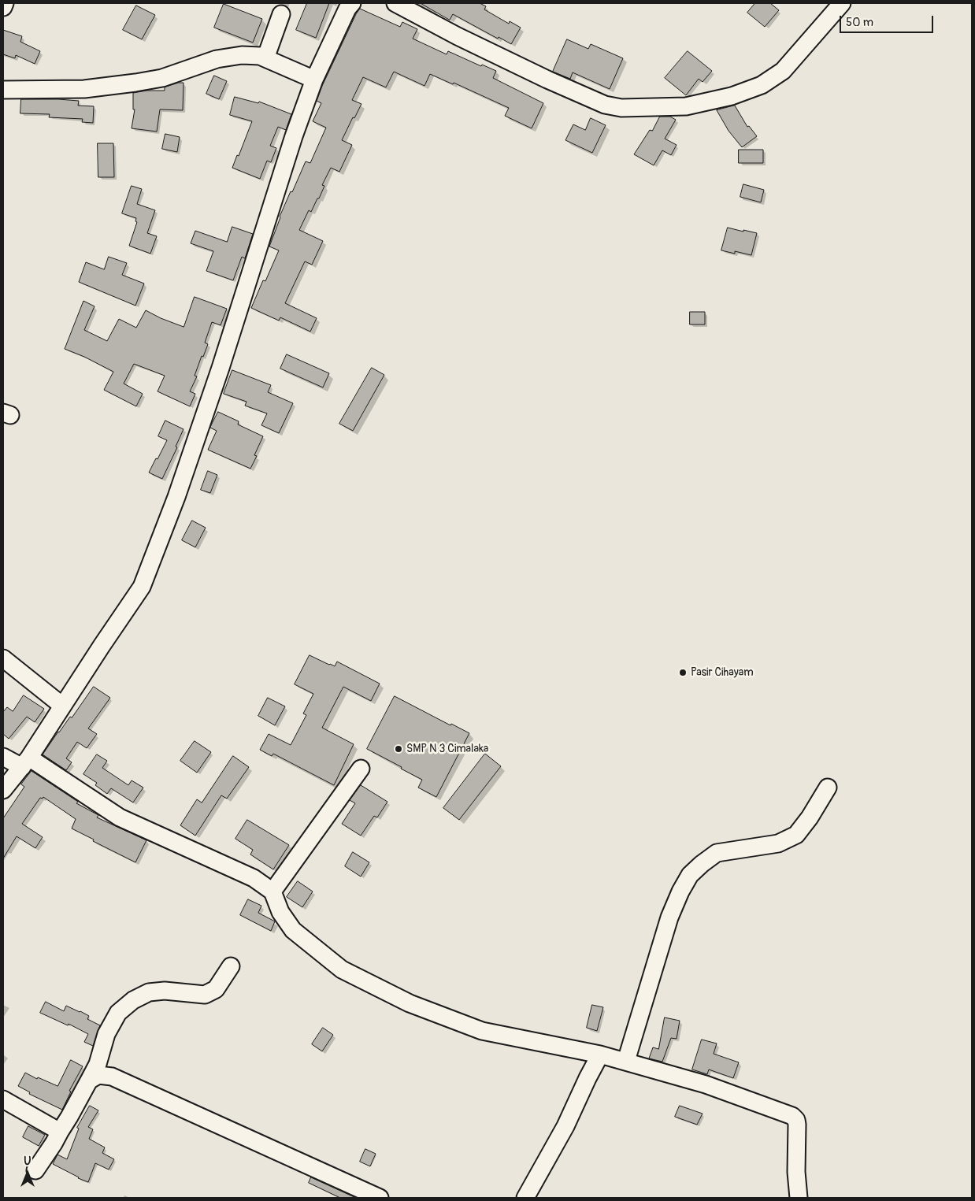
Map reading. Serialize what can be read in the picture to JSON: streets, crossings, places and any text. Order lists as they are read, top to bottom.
{
  "places": ["Pasir Cihayam", "SMP N 3 Cimalaka"],
  "scale_bar": "50 m",
  "north": "top"
}
